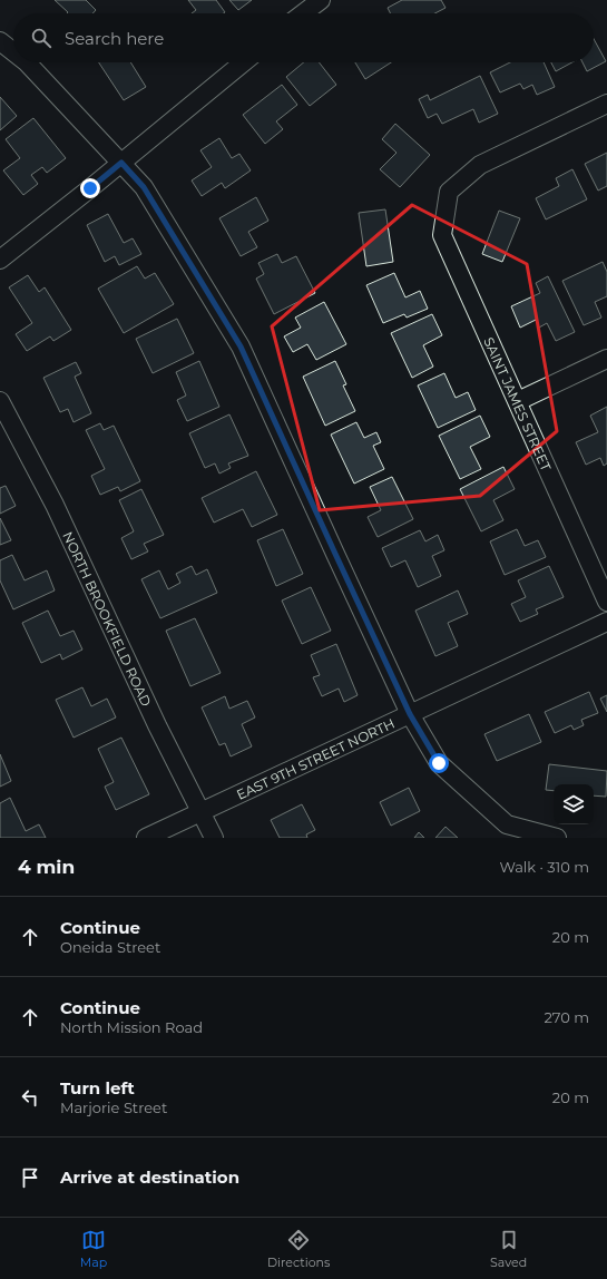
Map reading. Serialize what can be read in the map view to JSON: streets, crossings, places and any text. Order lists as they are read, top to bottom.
{
  "streets": {
    "street": ["SAINT JAMES STREET", "NORTH BROOKFIELD ROAD", "EAST 9TH STREET NORTH"]
  },
  "crossings": [
    ["NORTH BROOKFIELD ROAD", "EAST 9TH STREET NORTH"]
  ],
  "page": {
    "search": "Search here",
    "heading": ["4 min", "Walk · 310 m"],
    "list": [
      ["Continue", "Oneida Street", "20 m"],
      ["Continue", "North Mission Road", "270 m"],
      ["Turn left", "Marjorie Street", "20 m"],
      "Arrive at destination"
    ],
    "nav": ["Map", "Directions", "Saved"]
  }
}
